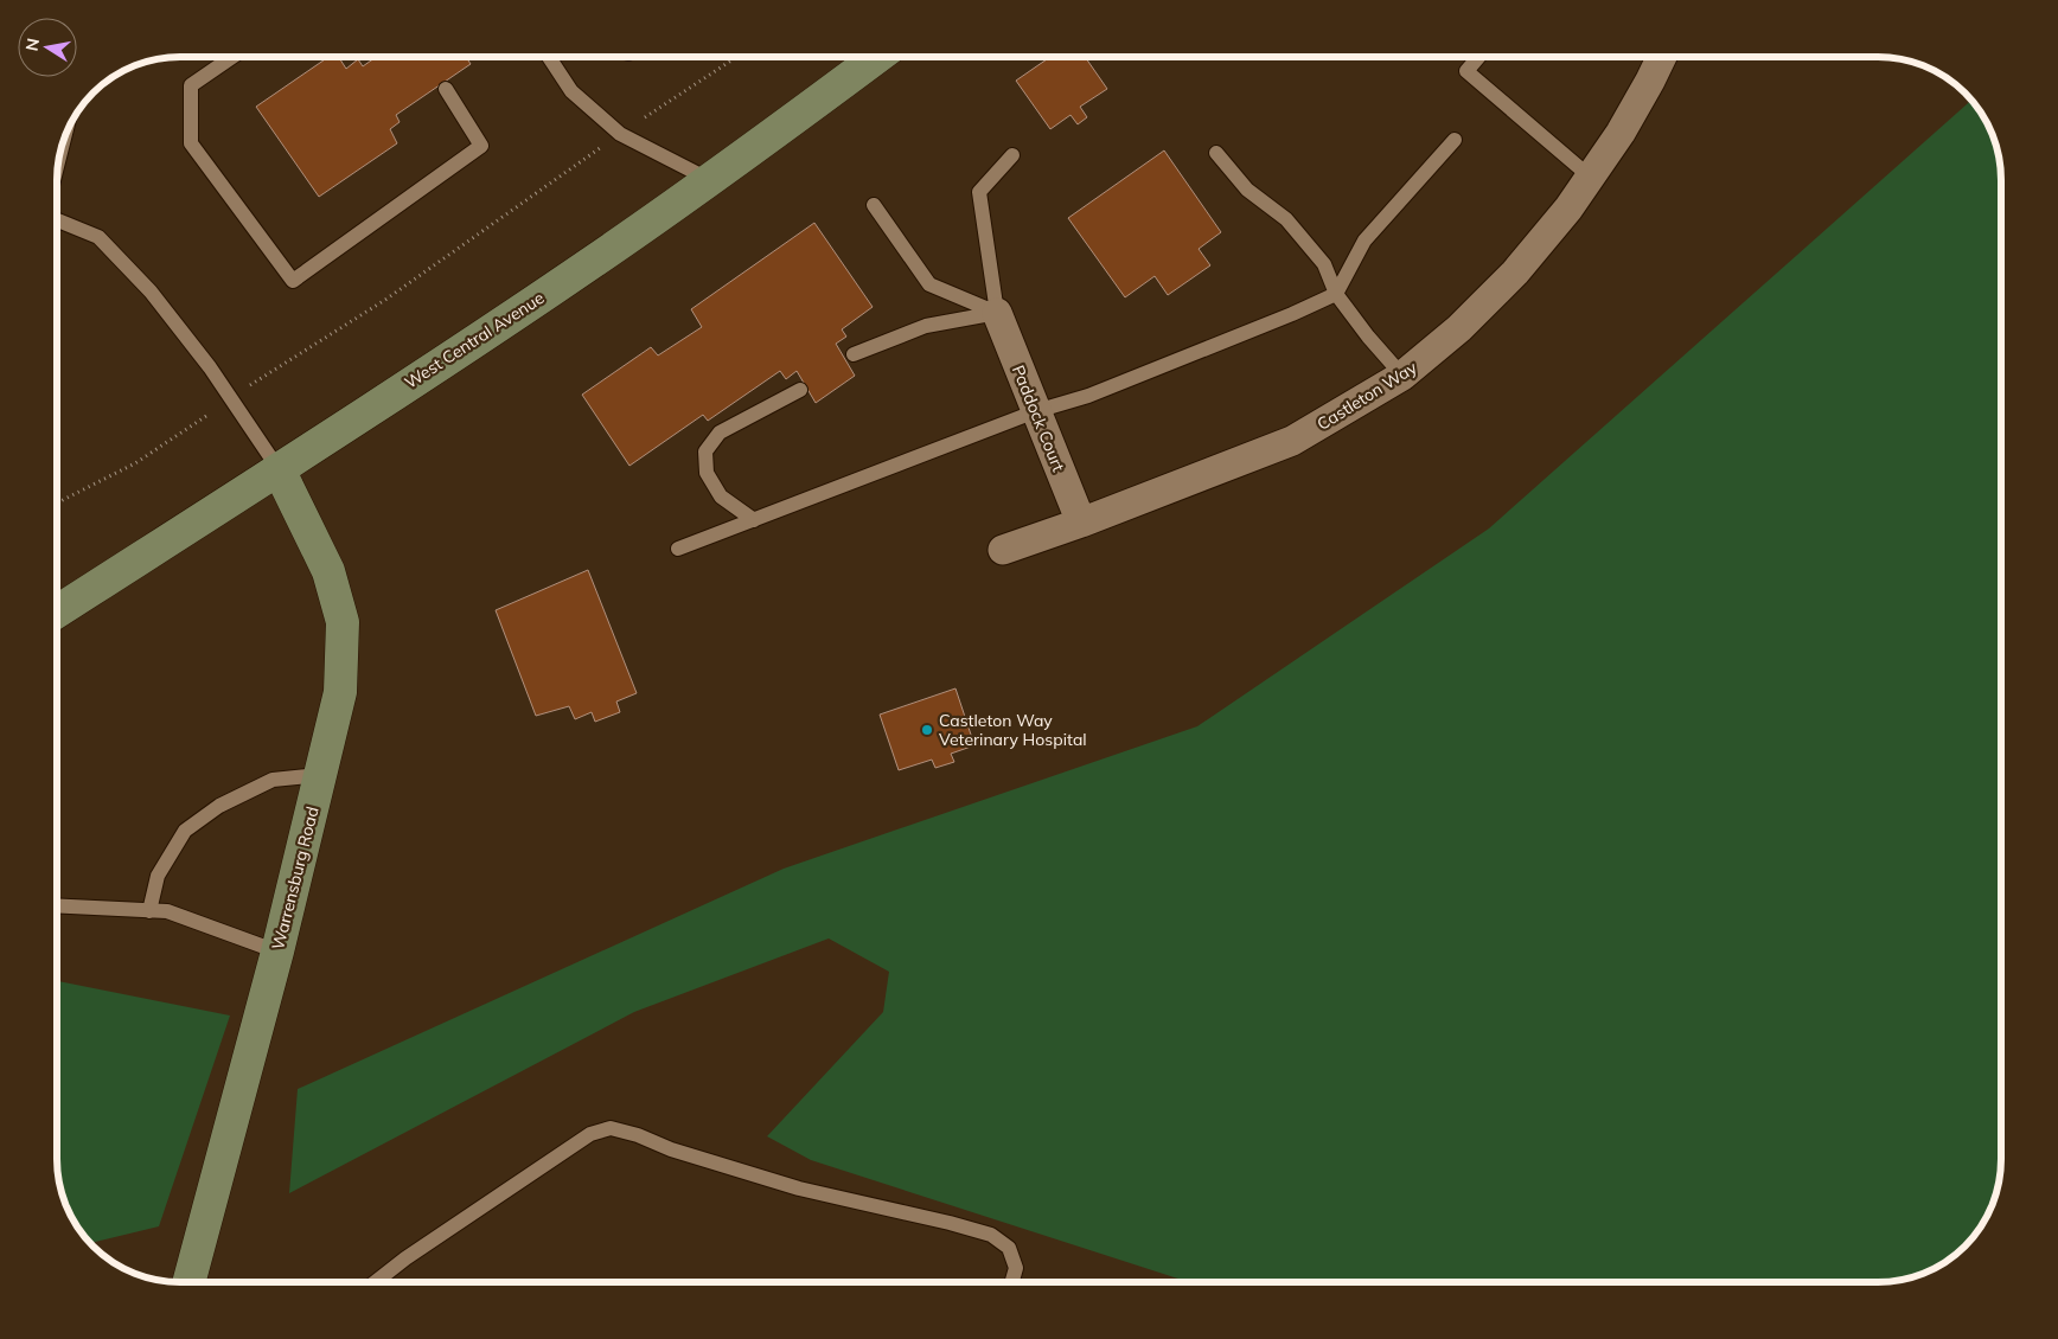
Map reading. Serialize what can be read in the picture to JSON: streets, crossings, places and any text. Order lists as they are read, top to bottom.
{
  "streets": {
    "main road": ["West Central Avenue", "Warrensburg Road"],
    "street": ["Castleton Way", "Paddock Court"]
  },
  "crossings": [
    ["West Central Avenue", "Warrensburg Road"],
    ["Castleton Way", "Paddock Court"]
  ],
  "places": ["Castleton Way Veterinary Hospital"],
  "north": "left"
}
